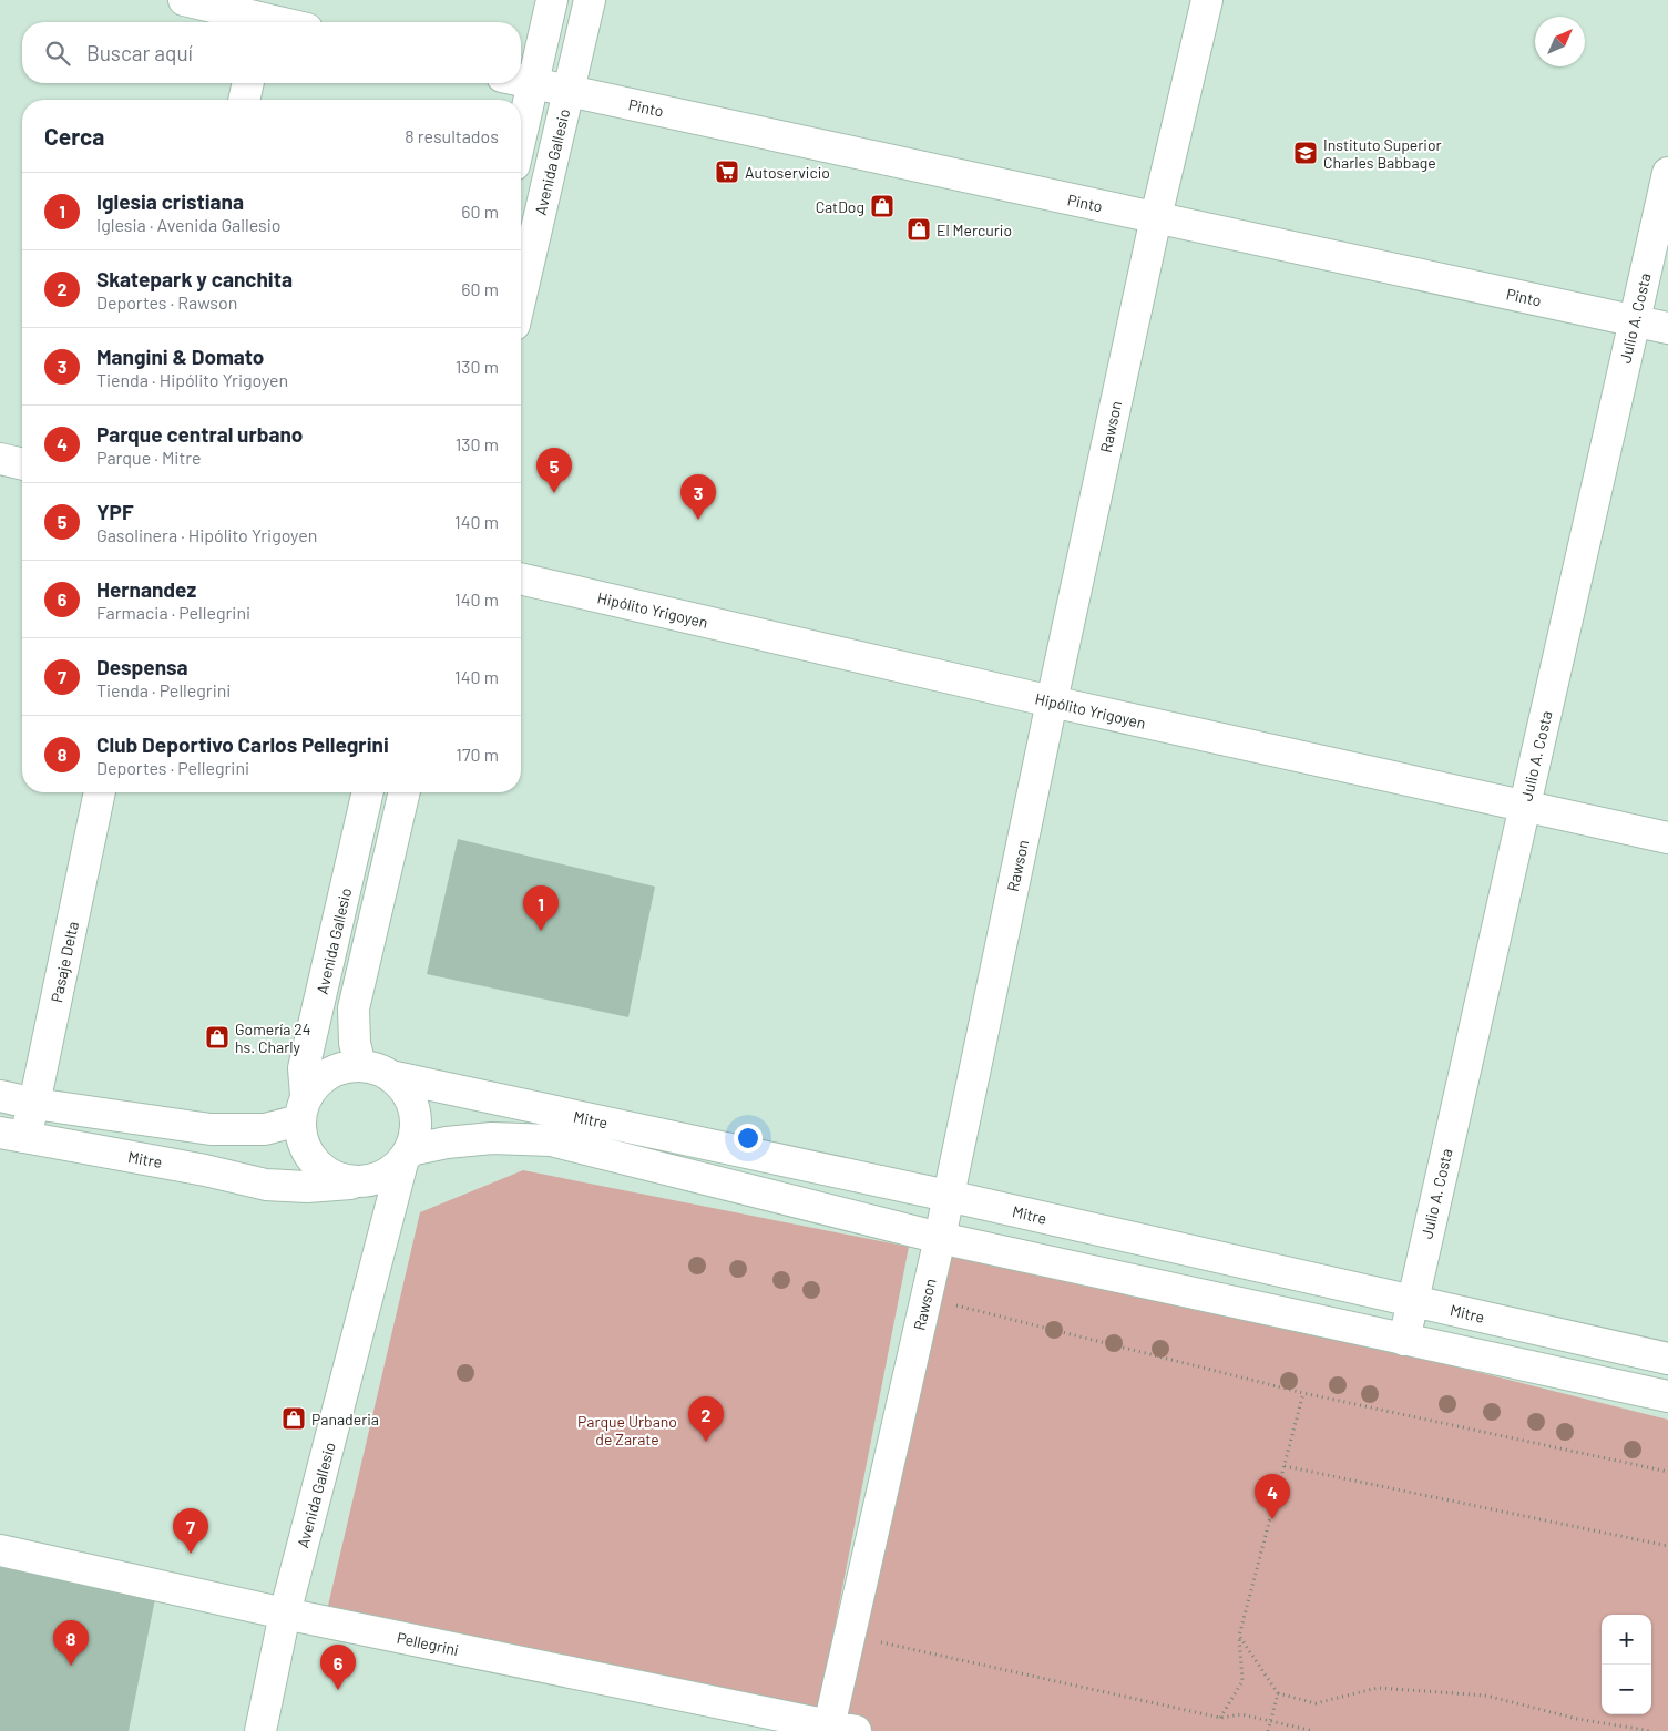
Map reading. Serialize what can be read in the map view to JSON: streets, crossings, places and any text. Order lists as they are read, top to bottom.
{
  "streets": {
    "street": [
      "Pinto",
      "Avenida Gallesio",
      "Julio A. Costa",
      "Rawson",
      "Hipólito Yrigoyen",
      "Pasaje Delta",
      "Mitre",
      "Pellegrini"
    ]
  },
  "crossings": [
    ["Pinto", "Avenida Gallesio"],
    ["Pinto", "Julio A. Costa"],
    ["Pinto", "Rawson"],
    ["Avenida Gallesio", "Mitre"],
    ["Avenida Gallesio", "Pellegrini"],
    ["Julio A. Costa", "Hipólito Yrigoyen"],
    ["Julio A. Costa", "Mitre"],
    ["Rawson", "Hipólito Yrigoyen"],
    ["Rawson", "Mitre"],
    ["Rawson", "Pellegrini"],
    ["Pasaje Delta", "Mitre"]
  ],
  "parks": ["Parque Urbano de Zarate"],
  "places": {
    "school or university": ["Instituto Superior Charles Babbage"],
    "supermarket": ["Autoservicio"],
    "shop": [
      "CatDog",
      "El Mercurio",
      "Gomería 24 hs. Charly",
      "Panaderia"
    ]
  },
  "north": "top right",
  "page": {
    "search": "Buscar aquí",
    "heading": ["Cerca", "8 resultados"],
    "list": [
      {
        "mark": "1",
        "name": "Iglesia cristiana",
        "note": "Iglesia · Avenida Gallesio",
        "value": "60 m"
      },
      {
        "mark": "2",
        "name": "Skatepark y canchita",
        "note": "Deportes · Rawson",
        "value": "60 m"
      },
      {
        "mark": "3",
        "name": "Mangini & Domato",
        "note": "Tienda · Hipólito Yrigoyen",
        "value": "130 m"
      },
      {
        "mark": "4",
        "name": "Parque central urbano",
        "note": "Parque · Mitre",
        "value": "130 m"
      },
      {
        "mark": "5",
        "name": "YPF",
        "note": "Gasolinera · Hipólito Yrigoyen",
        "value": "140 m"
      },
      {
        "mark": "6",
        "name": "Hernandez",
        "note": "Farmacia · Pellegrini",
        "value": "140 m"
      },
      {
        "mark": "7",
        "name": "Despensa",
        "note": "Tienda · Pellegrini",
        "value": "140 m"
      },
      {
        "mark": "8",
        "name": "Club Deportivo Carlos Pellegrini",
        "note": "Deportes · Pellegrini",
        "value": "170 m"
      }
    ],
    "pins": [
      "5",
      "3",
      "1",
      "2",
      "4",
      "7",
      "8",
      "6"
    ],
    "map_buttons": ["+", "−"]
  }
}
